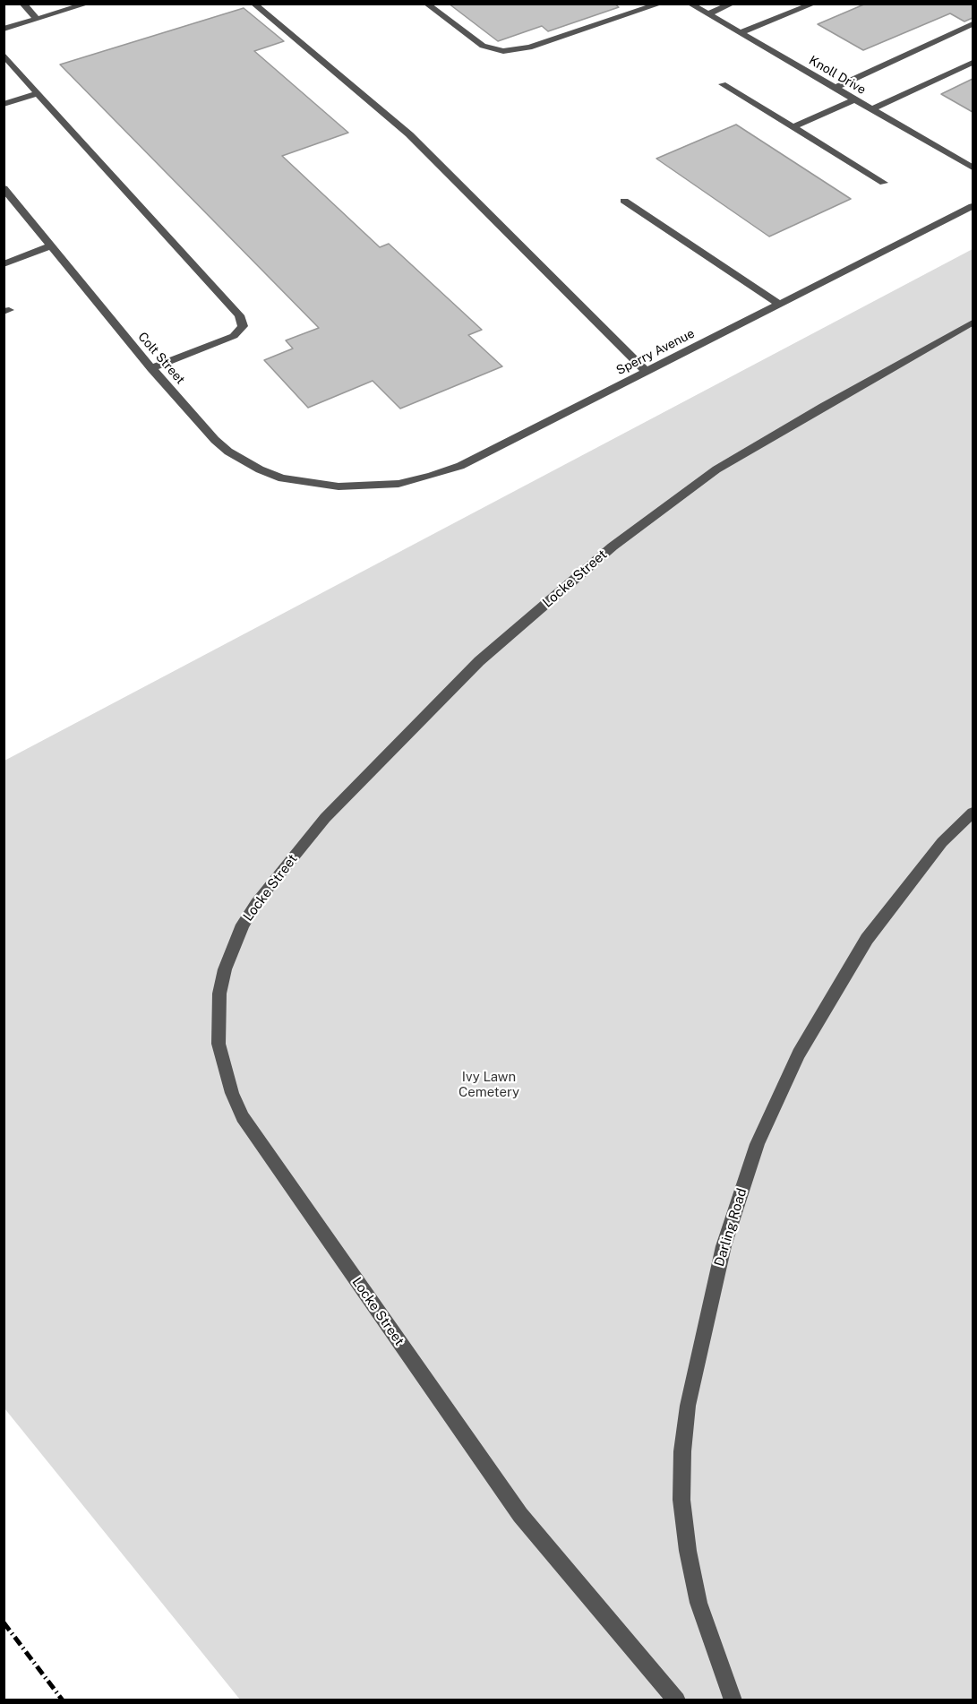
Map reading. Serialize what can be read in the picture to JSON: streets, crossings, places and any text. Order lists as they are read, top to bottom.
{
  "streets": {
    "street": [
      "Knoll Drive",
      "Sperry Avenue",
      "Colt Street",
      "Locke Street",
      "Darling Road"
    ]
  },
  "crossings": [
    ["Sperry Avenue", "Colt Street"]
  ],
  "parks": ["Ivy Lawn Cemetery"]
}
